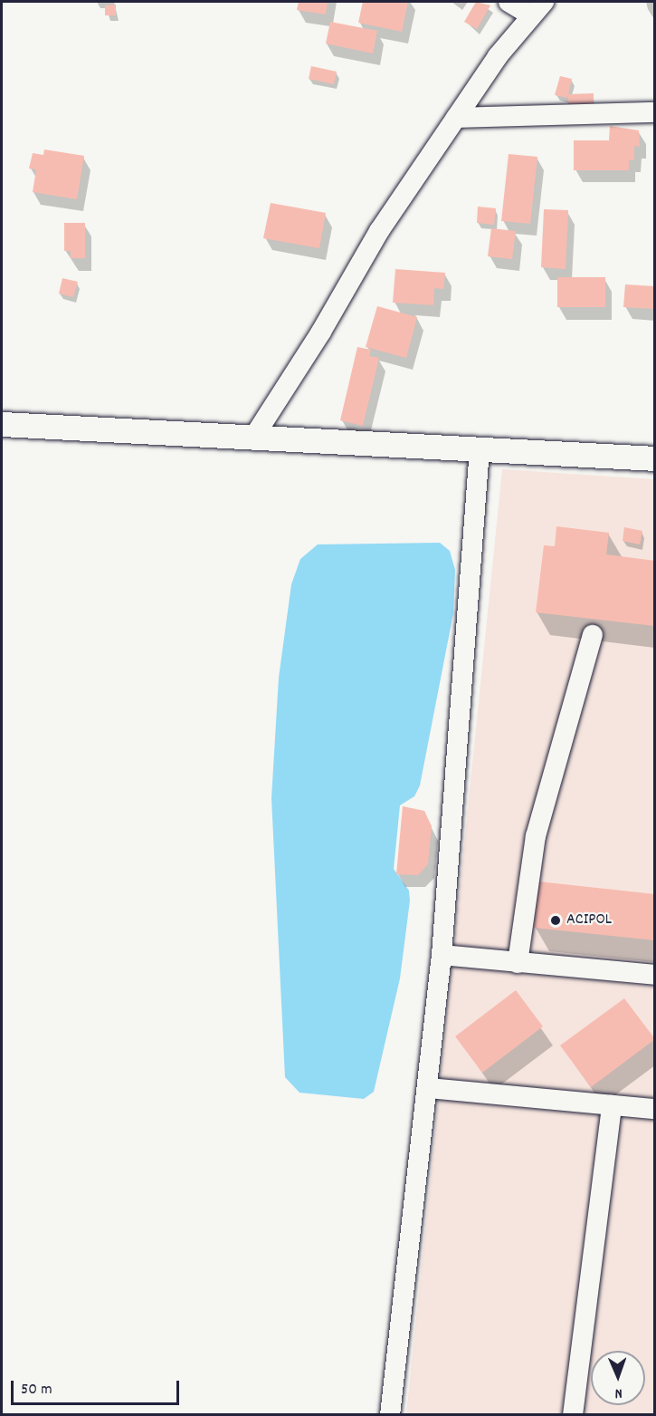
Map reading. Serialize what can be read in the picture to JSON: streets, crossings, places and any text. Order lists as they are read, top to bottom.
{
  "places": ["ACIPOL"],
  "scale_bar": "50 m",
  "north": "bottom"
}
